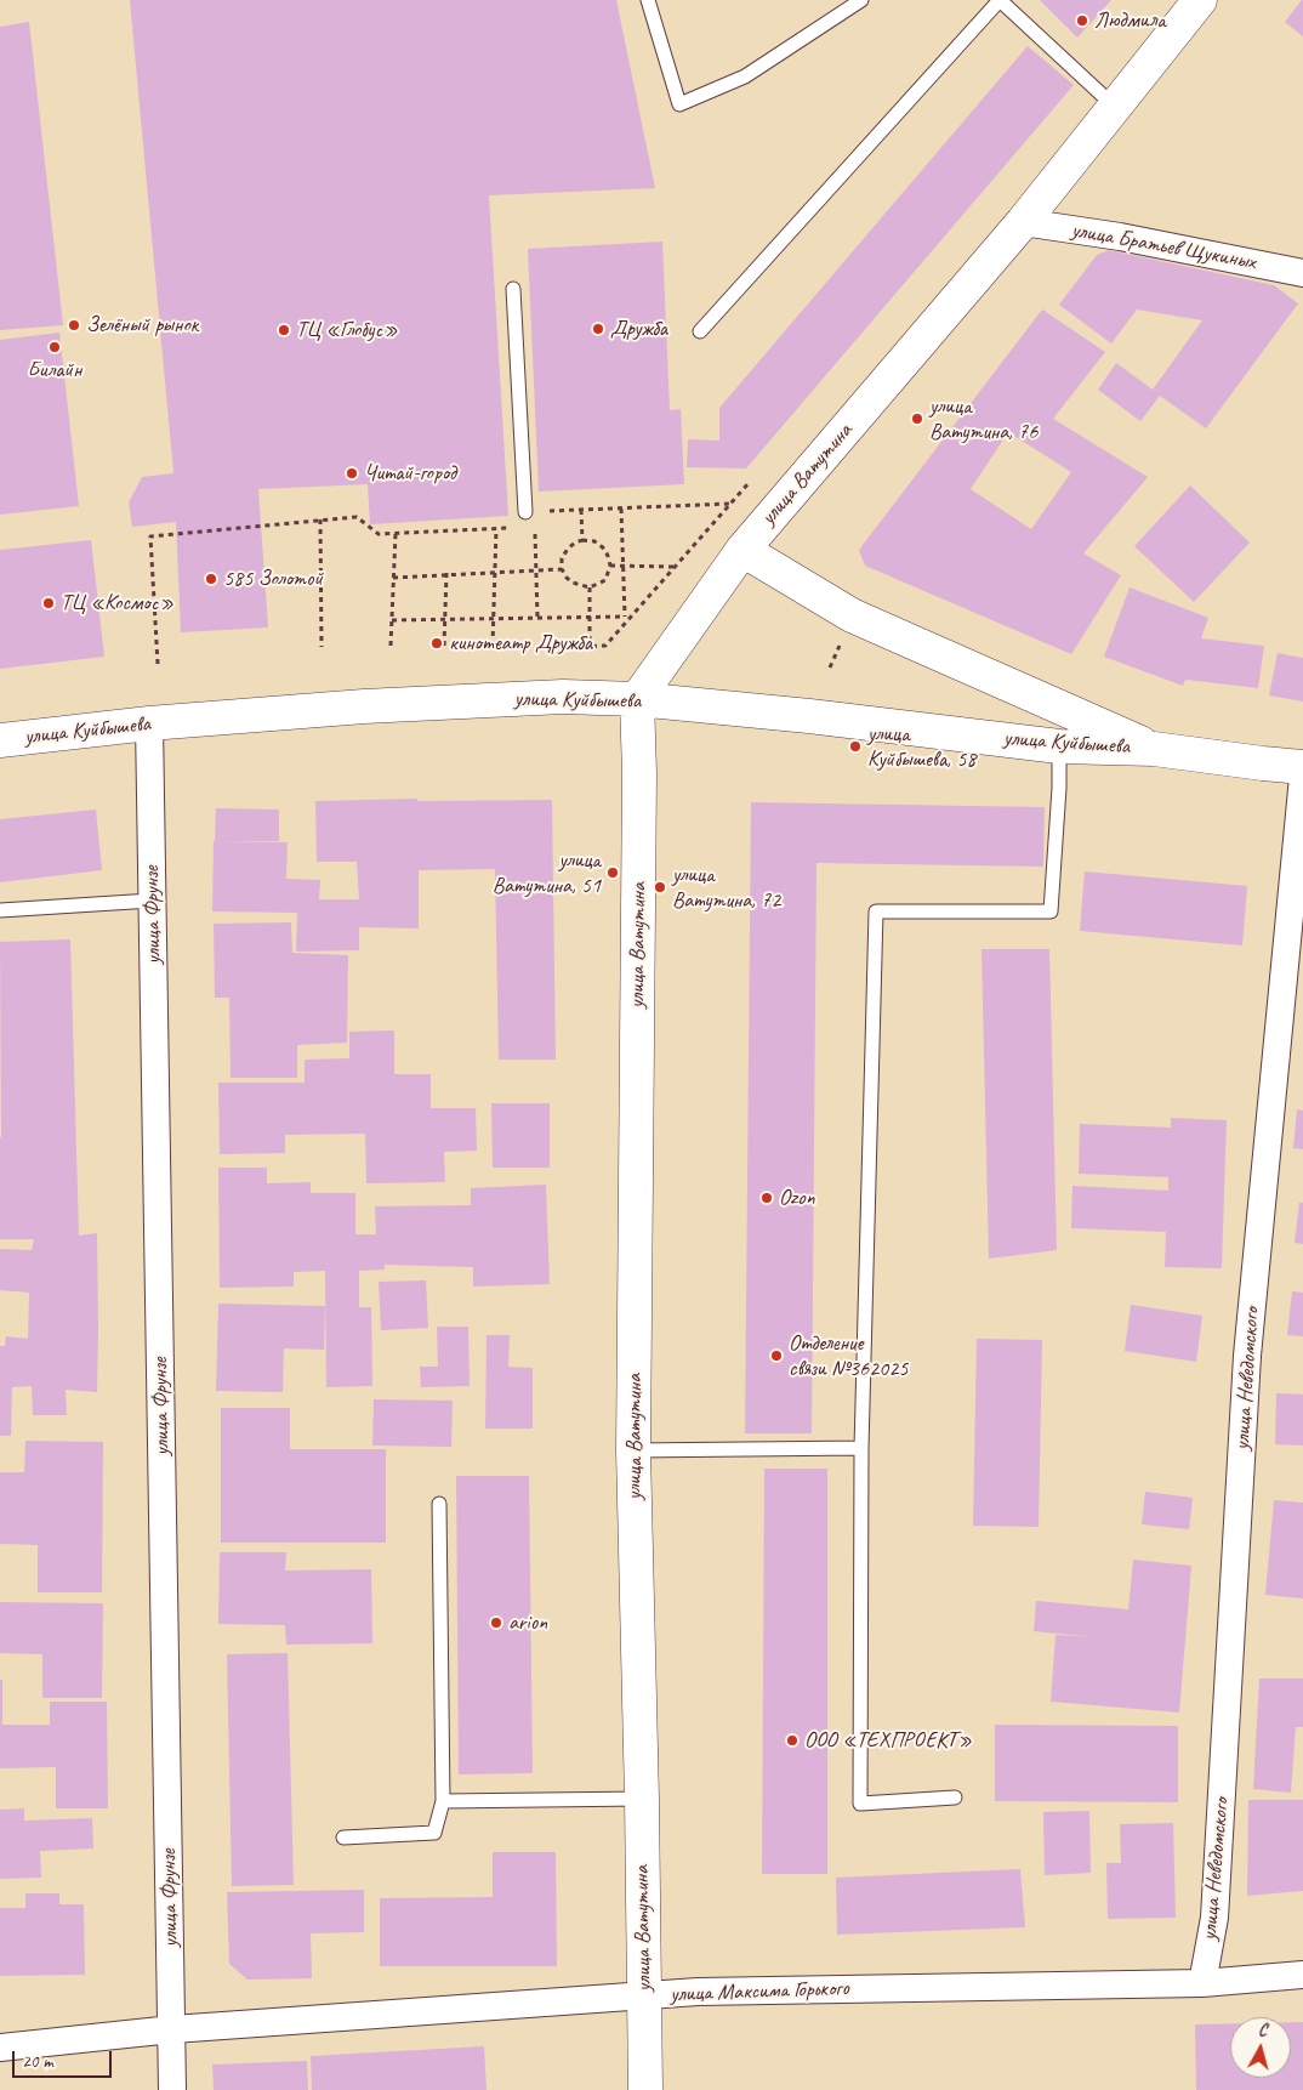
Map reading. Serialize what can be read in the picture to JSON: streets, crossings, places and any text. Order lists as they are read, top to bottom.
{
  "streets": {
    "main road": ["улица Ватутина", "улица Куйбышева"],
    "street": [
      "улица Братьев Щукиных",
      "улица Фрунзе",
      "улица Неведомского",
      "улица Максима Горького"
    ]
  },
  "crossings": [
    ["улица Братьев Щукиных", "улица Ватутина"],
    ["улица Ватутина", "улица Куйбышева"],
    ["улица Ватутина", "улица Максима Горького"],
    ["улица Куйбышева", "улица Фрунзе"],
    ["улица Фрунзе", "улица Максима Горького"],
    ["улица Неведомского", "улица Максима Горького"]
  ],
  "places": [
    "Людмила",
    "Зелёный рынок",
    "Дружба",
    "ТЦ «Глобус»",
    "Билайн",
    "улица Ватутина, 76",
    "Читай-город",
    "585 Золотой",
    "ТЦ «Космос»",
    "кинотеатр Дружба",
    "улица Куйбышева, 58",
    "улица Ватутина, 51",
    "улица Ватутина, 72",
    "Ozon",
    "Отделение связи №362025",
    "arion",
    "ООО «ТЕХПРОЕКТ»"
  ],
  "scale_bar": "20 m",
  "north": "top"
}
